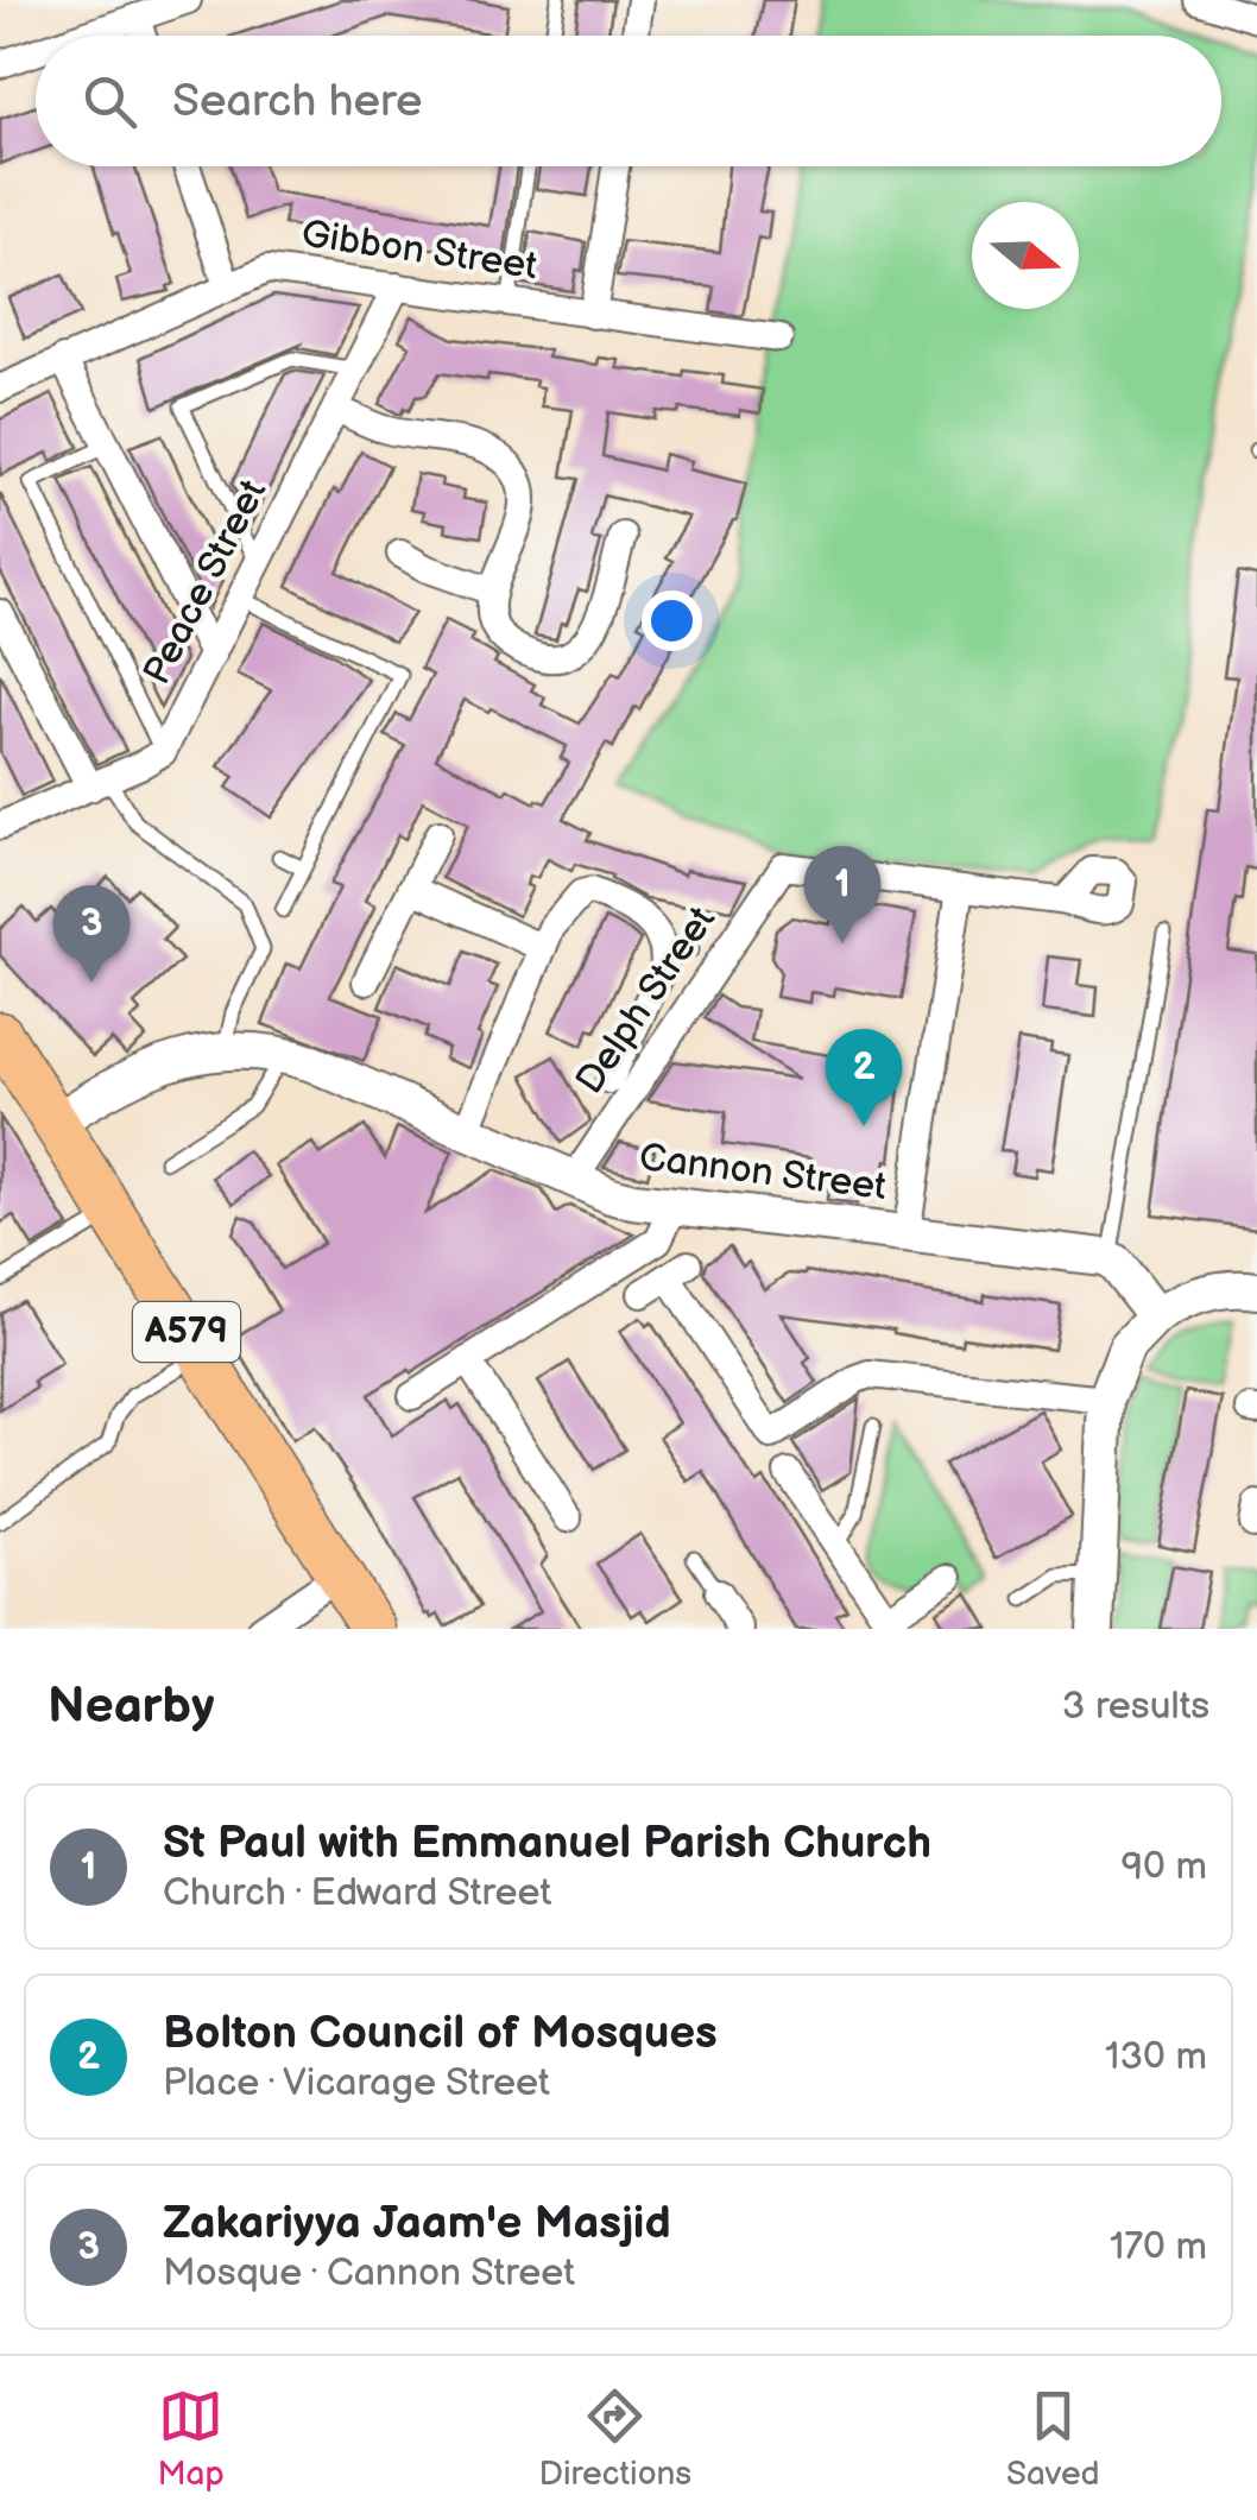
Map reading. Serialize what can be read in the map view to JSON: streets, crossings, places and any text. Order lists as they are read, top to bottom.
{
  "streets": {
    "main road": ["A579"],
    "street": [
      "Gibbon Street",
      "Peace Street",
      "Delph Street",
      "Cannon Street"
    ]
  },
  "crossings": [
    ["Gibbon Street", "Peace Street"],
    ["Delph Street", "Cannon Street"],
    ["Cannon Street", "A579"]
  ],
  "north": "right",
  "page": {
    "search": "Search here",
    "pins": ["1", "3", "2"],
    "heading": ["Nearby", "3 results"],
    "list": [
      {
        "mark": "1",
        "name": "St Paul with Emmanuel Parish Church",
        "note": "Church · Edward Street",
        "value": "90 m"
      },
      {
        "mark": "2",
        "name": "Bolton Council of Mosques",
        "note": "Place · Vicarage Street",
        "value": "130 m"
      },
      {
        "mark": "3",
        "name": "Zakariyya Jaam'e Masjid",
        "note": "Mosque · Cannon Street",
        "value": "170 m"
      }
    ],
    "nav": ["Map", "Directions", "Saved"]
  }
}
